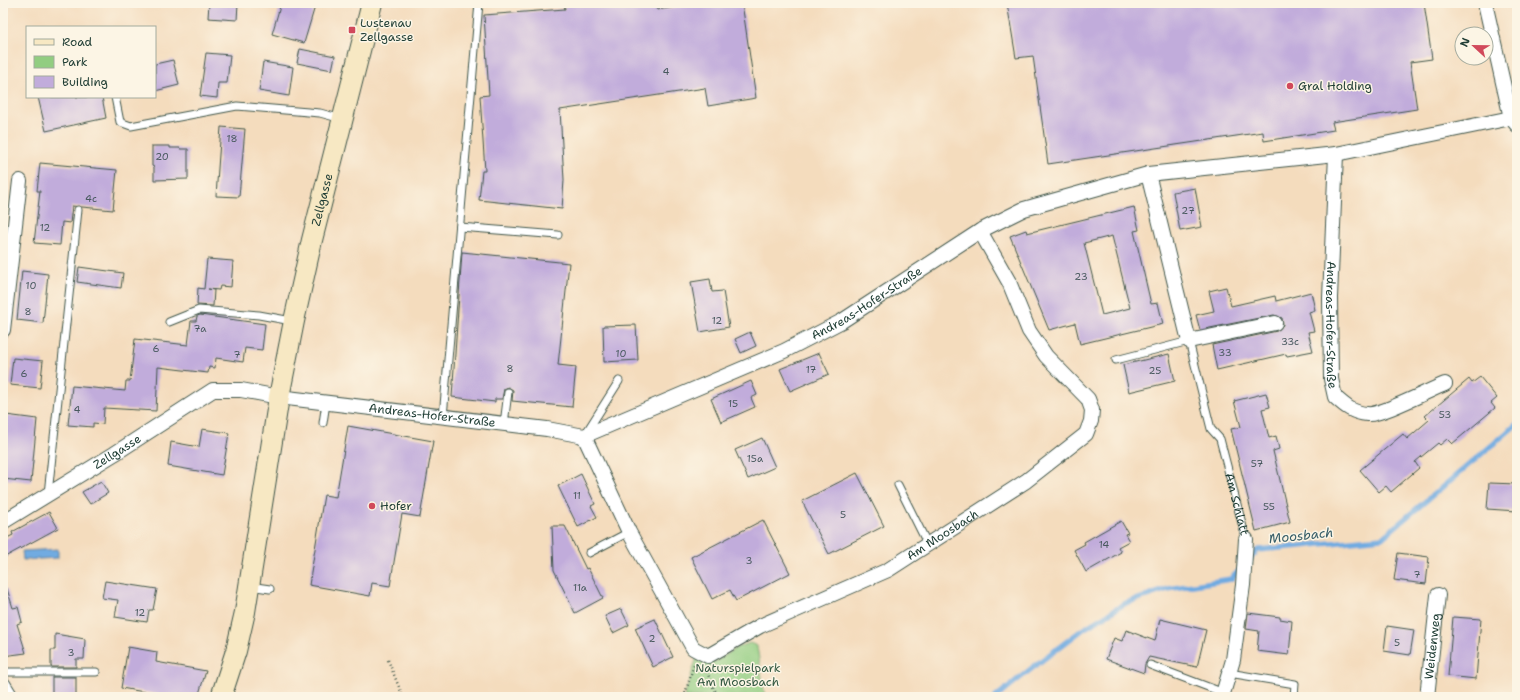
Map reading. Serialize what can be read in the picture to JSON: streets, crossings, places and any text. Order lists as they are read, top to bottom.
{
  "streets": {
    "main road": ["Zellgasse"],
    "street": [
      "Andreas-Hofer-Straße",
      "Am Schlatt",
      "Am Moosbach",
      "Weidenweg"
    ]
  },
  "crossings": [
    ["Zellgasse", "Andreas-Hofer-Straße"],
    ["Andreas-Hofer-Straße", "Am Moosbach"]
  ],
  "water": ["Moosbach"],
  "parks": ["Naturspielpark Am Moosbach"],
  "places": {
    "transit": ["Lustenau Zellgasse"],
    "other": ["Gral Holding", "Hofer"]
  },
  "house_numbers": [
    "4",
    "18",
    "20",
    "4c",
    "27",
    "12",
    "23",
    "10",
    "8",
    "12",
    "7a",
    "33c",
    "6",
    "33",
    "10",
    "7",
    "8",
    "17",
    "25",
    "6",
    "15",
    "4",
    "53",
    "15a",
    "57",
    "11",
    "55",
    "5",
    "14",
    "3",
    "7",
    "11a",
    "12",
    "2",
    "5",
    "3"
  ],
  "legend": ["Road", "Park", "Building"],
  "north": "left"
}
